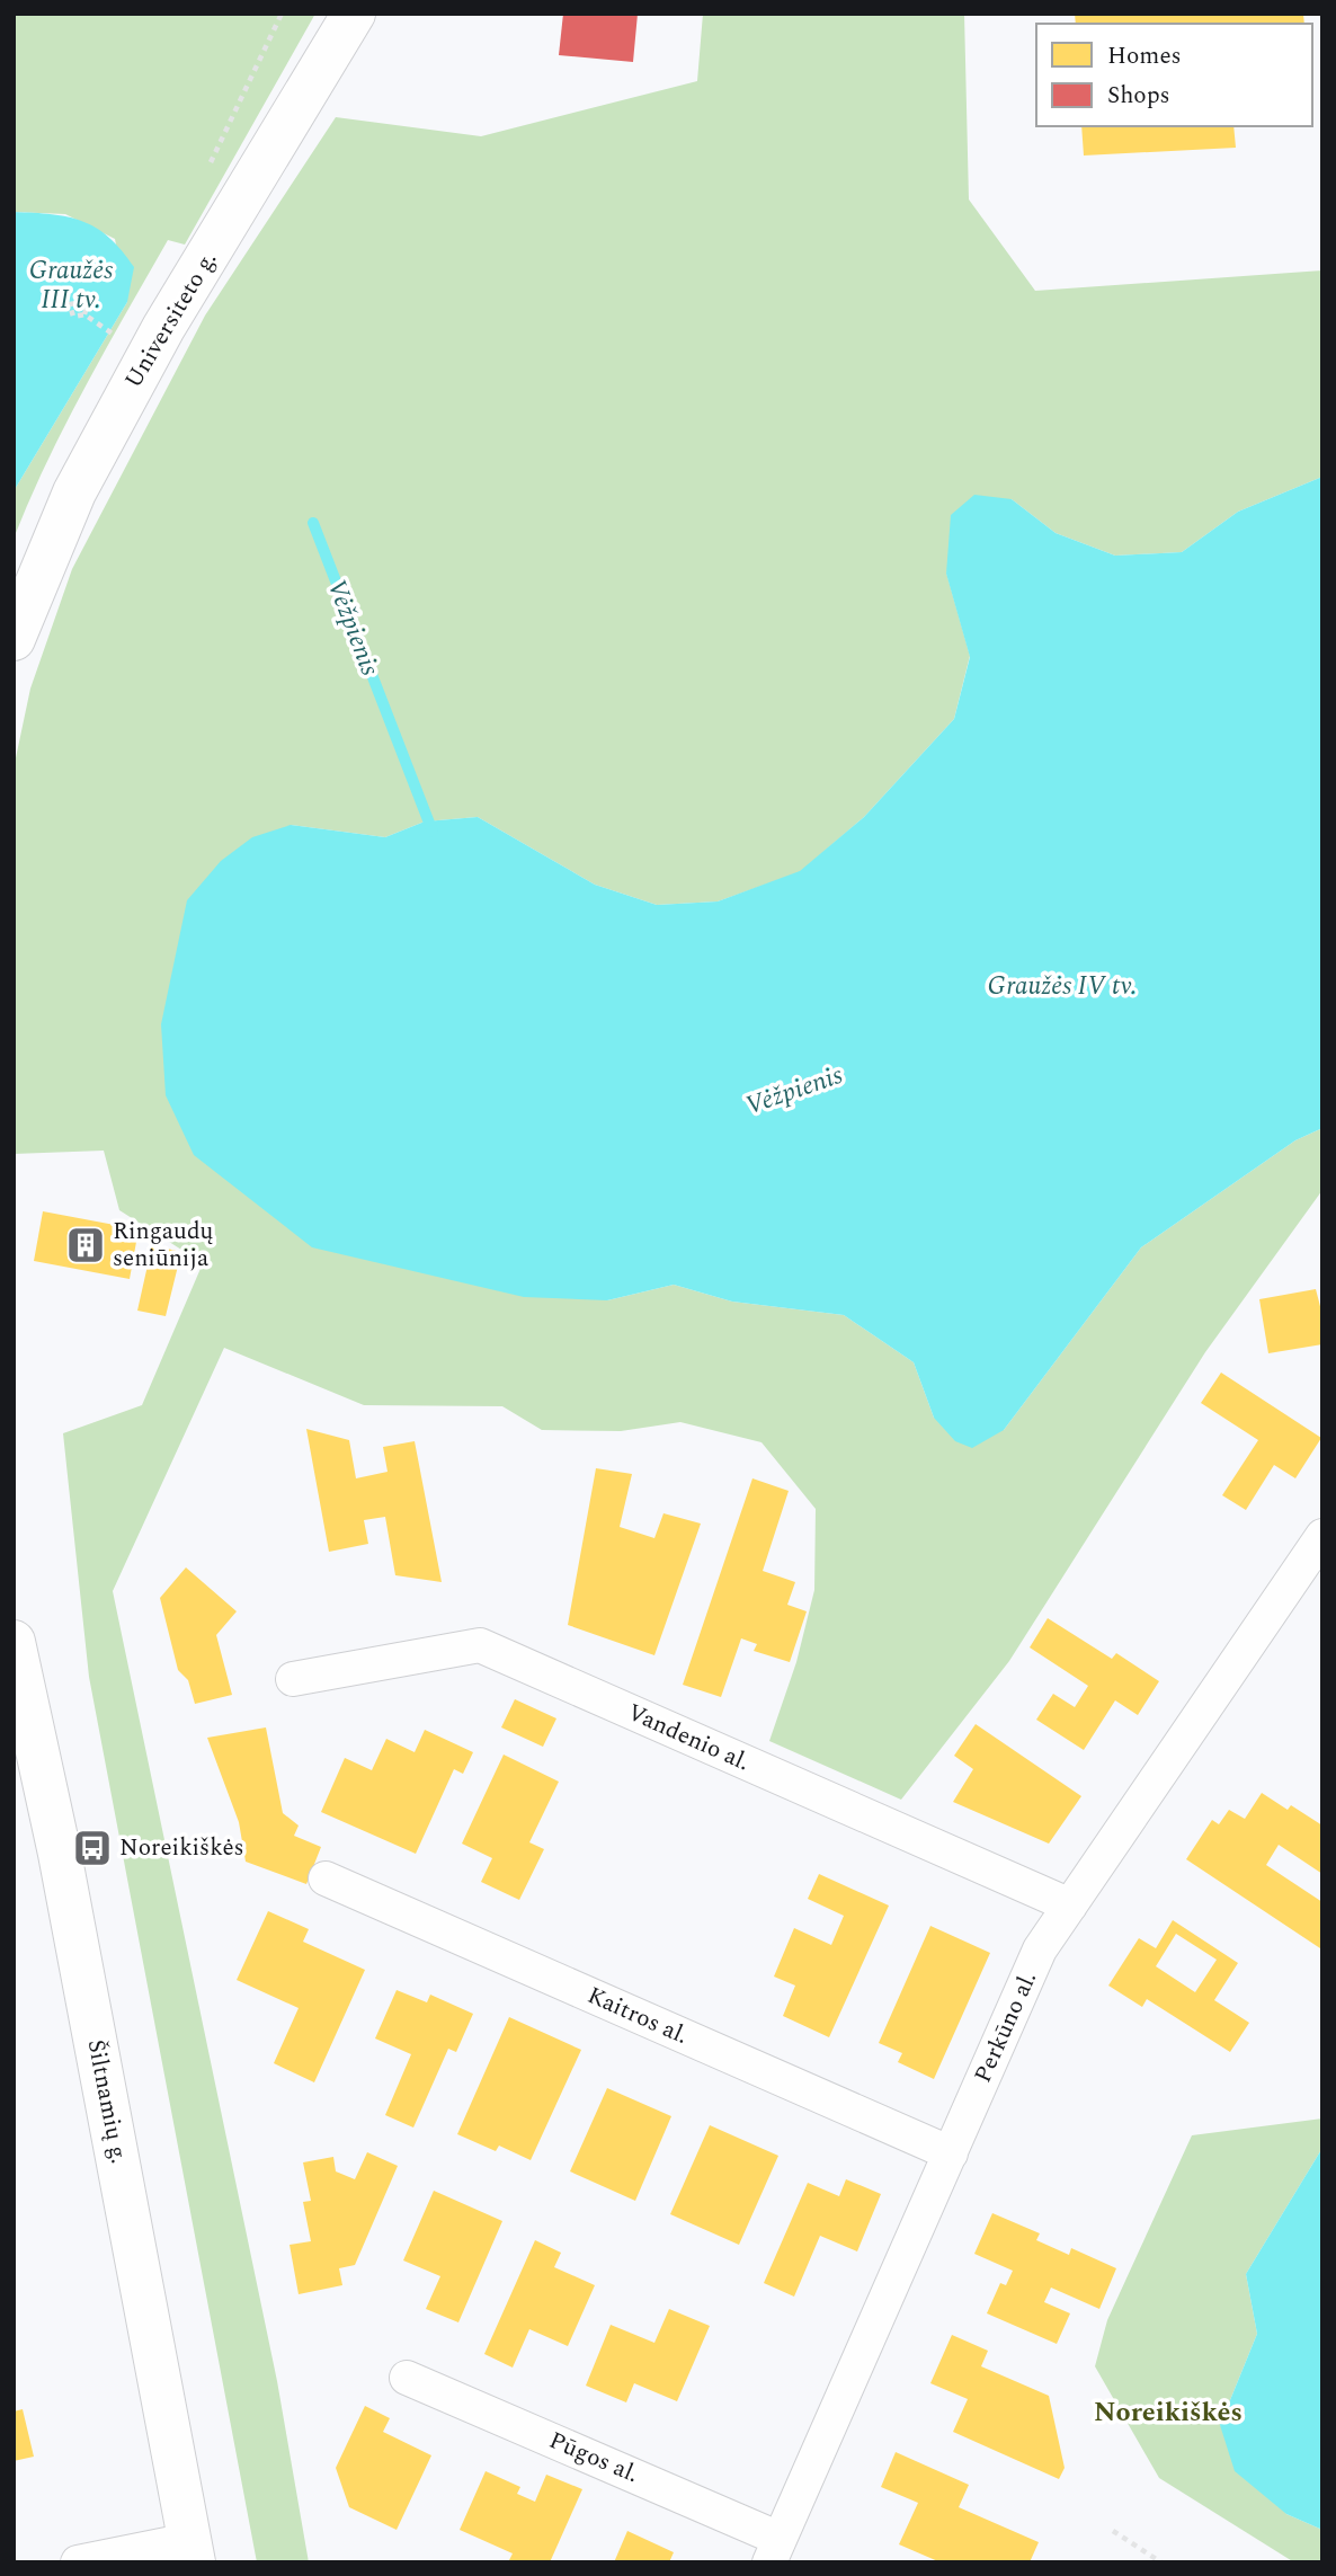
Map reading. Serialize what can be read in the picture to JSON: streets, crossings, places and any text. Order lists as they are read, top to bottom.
{
  "streets": {
    "main road": ["Universiteto g.", "Šiltnamių g."],
    "street": [
      "Vandenio al.",
      "Kaitros al.",
      "Perkūno al.",
      "Pūgos al."
    ]
  },
  "crossings": [
    ["Vandenio al.", "Perkūno al."],
    ["Kaitros al.", "Perkūno al."],
    ["Perkūno al.", "Pūgos al."]
  ],
  "districts": ["Noreikiškės"],
  "water": ["Graužės III tv.", "Vėžpienis", "Graužės IV tv."],
  "places": {
    "building": ["Ringaudų seniūnija"],
    "bus stop": ["Noreikiškės"]
  },
  "legend": ["Homes", "Shops"]
}
